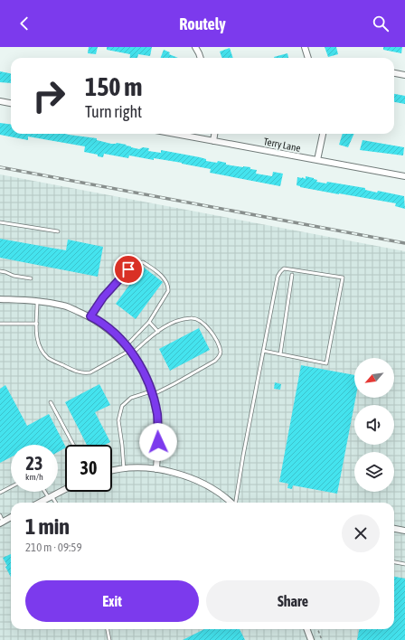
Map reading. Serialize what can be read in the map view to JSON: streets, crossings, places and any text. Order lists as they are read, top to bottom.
{
  "streets": {
    "street": ["Terry Lane"]
  },
  "north": "bottom left",
  "page": {
    "header": "Routely",
    "turn": ["150 m", "Turn right"],
    "speed": "23 km/h",
    "limit": "30",
    "heading": ["1 min", "210 m · 09:59"],
    "buttons": ["Exit", "Share"]
  }
}
